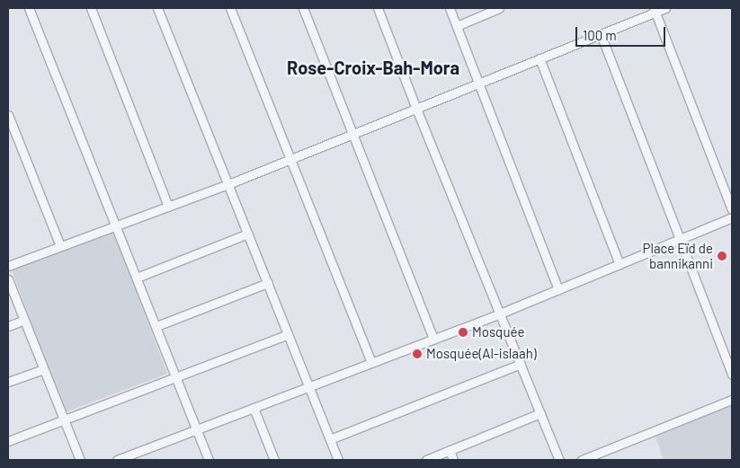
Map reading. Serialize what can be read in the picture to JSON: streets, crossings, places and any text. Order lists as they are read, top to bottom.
{
  "districts": ["Rose-Croix-Bah-Mora"],
  "places": ["Place Eïd de bannikanni", "Mosquée", "Mosquée(Al-islaah)"],
  "scale_bar": "100 m"
}
